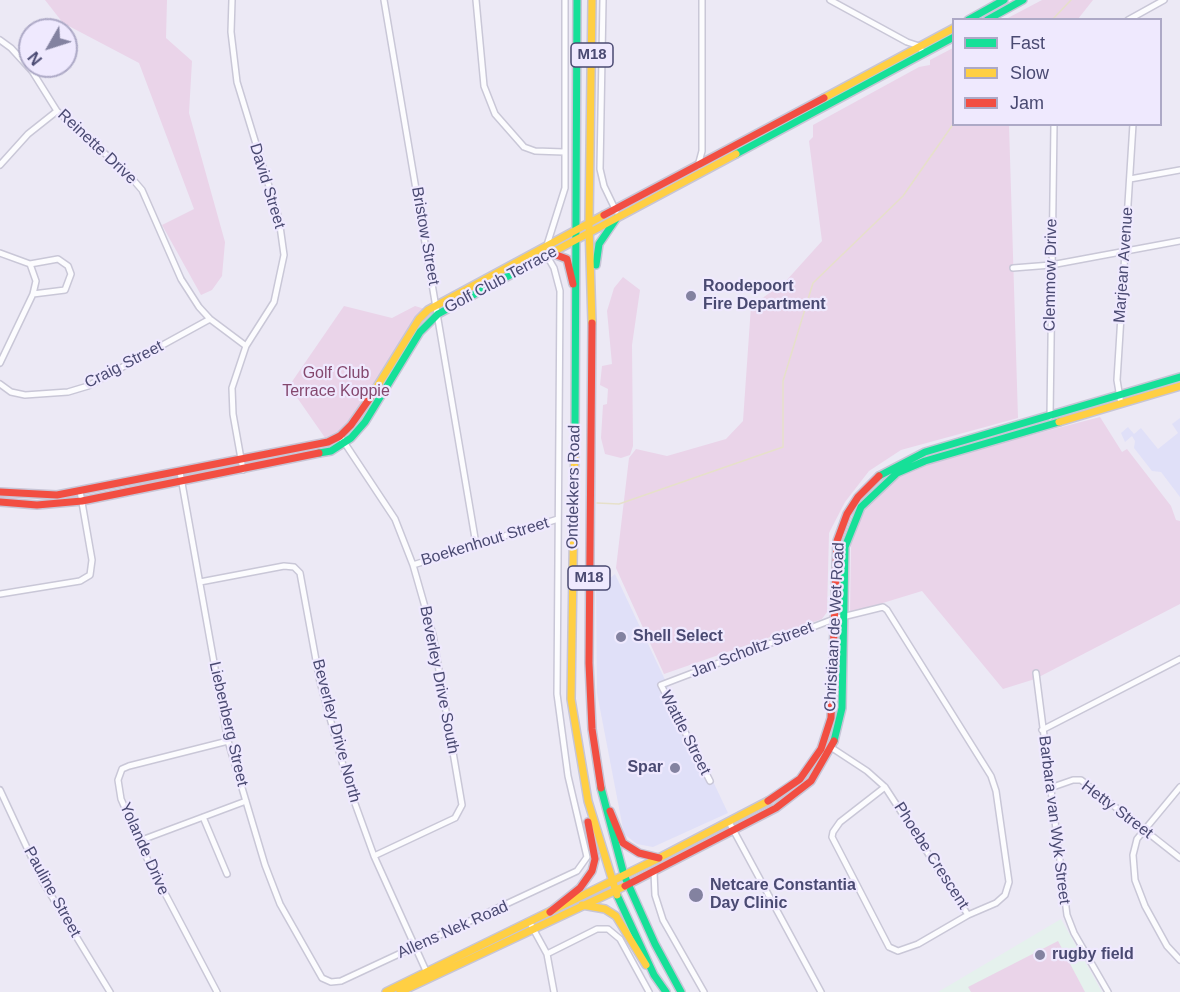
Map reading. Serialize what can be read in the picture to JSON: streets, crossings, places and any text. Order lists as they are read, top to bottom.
{
  "streets": {
    "main road": [
      "M18",
      "Golf Club Terrace",
      "Ontdekkers Road",
      "Christiaan de Wet Road"
    ],
    "street": [
      "Reinette Drive",
      "David Street",
      "Bristow Street",
      "Marjean Avenue",
      "Clemmow Drive",
      "Craig Street",
      "Boekenhout Street",
      "Jan Scholtz Street",
      "Beverley Drive South",
      "Liebenberg Street",
      "Beverley Drive North",
      "Wattle Street",
      "Hetty Street",
      "Barbara van Wyk Street",
      "Yolande Drive",
      "Phoebe Crescent",
      "Pauline Street",
      "Allens Nek Road"
    ]
  },
  "crossings": [
    ["Reinette Drive", "David Street"],
    ["Reinette Drive", "Craig Street"],
    ["David Street", "Golf Club Terrace"],
    ["Bristow Street", "Golf Club Terrace"],
    ["Bristow Street", "Boekenhout Street"],
    ["Marjean Avenue", "Christiaan de Wet Road"],
    ["Clemmow Drive", "Christiaan de Wet Road"],
    ["Golf Club Terrace", "Ontdekkers Road"],
    ["Golf Club Terrace", "Beverley Drive South"],
    ["Golf Club Terrace", "Liebenberg Street"],
    ["Ontdekkers Road", "Boekenhout Street"],
    ["Ontdekkers Road", "Christiaan de Wet Road"],
    ["Ontdekkers Road", "Allens Nek Road"],
    ["Boekenhout Street", "Beverley Drive South"],
    ["Christiaan de Wet Road", "Jan Scholtz Street"],
    ["Christiaan de Wet Road", "Beverley Drive North"],
    ["Christiaan de Wet Road", "Phoebe Crescent"],
    ["Jan Scholtz Street", "Wattle Street"],
    ["Jan Scholtz Street", "Phoebe Crescent"],
    ["Beverley Drive South", "Beverley Drive North"],
    ["Liebenberg Street", "Beverley Drive North"],
    ["Liebenberg Street", "Yolande Drive"],
    ["Liebenberg Street", "Allens Nek Road"],
    ["Beverley Drive North", "Allens Nek Road"],
    ["Hetty Street", "Barbara van Wyk Street"]
  ],
  "parks": ["Golf Club Terrace Koppie"],
  "places": [
    "Roodepoort Fire Department",
    "Shell Select",
    "Spar",
    "Netcare Constantia Day Clinic",
    "rugby field"
  ],
  "legend": ["Fast", "Slow", "Jam"],
  "north": "bottom left"
}
